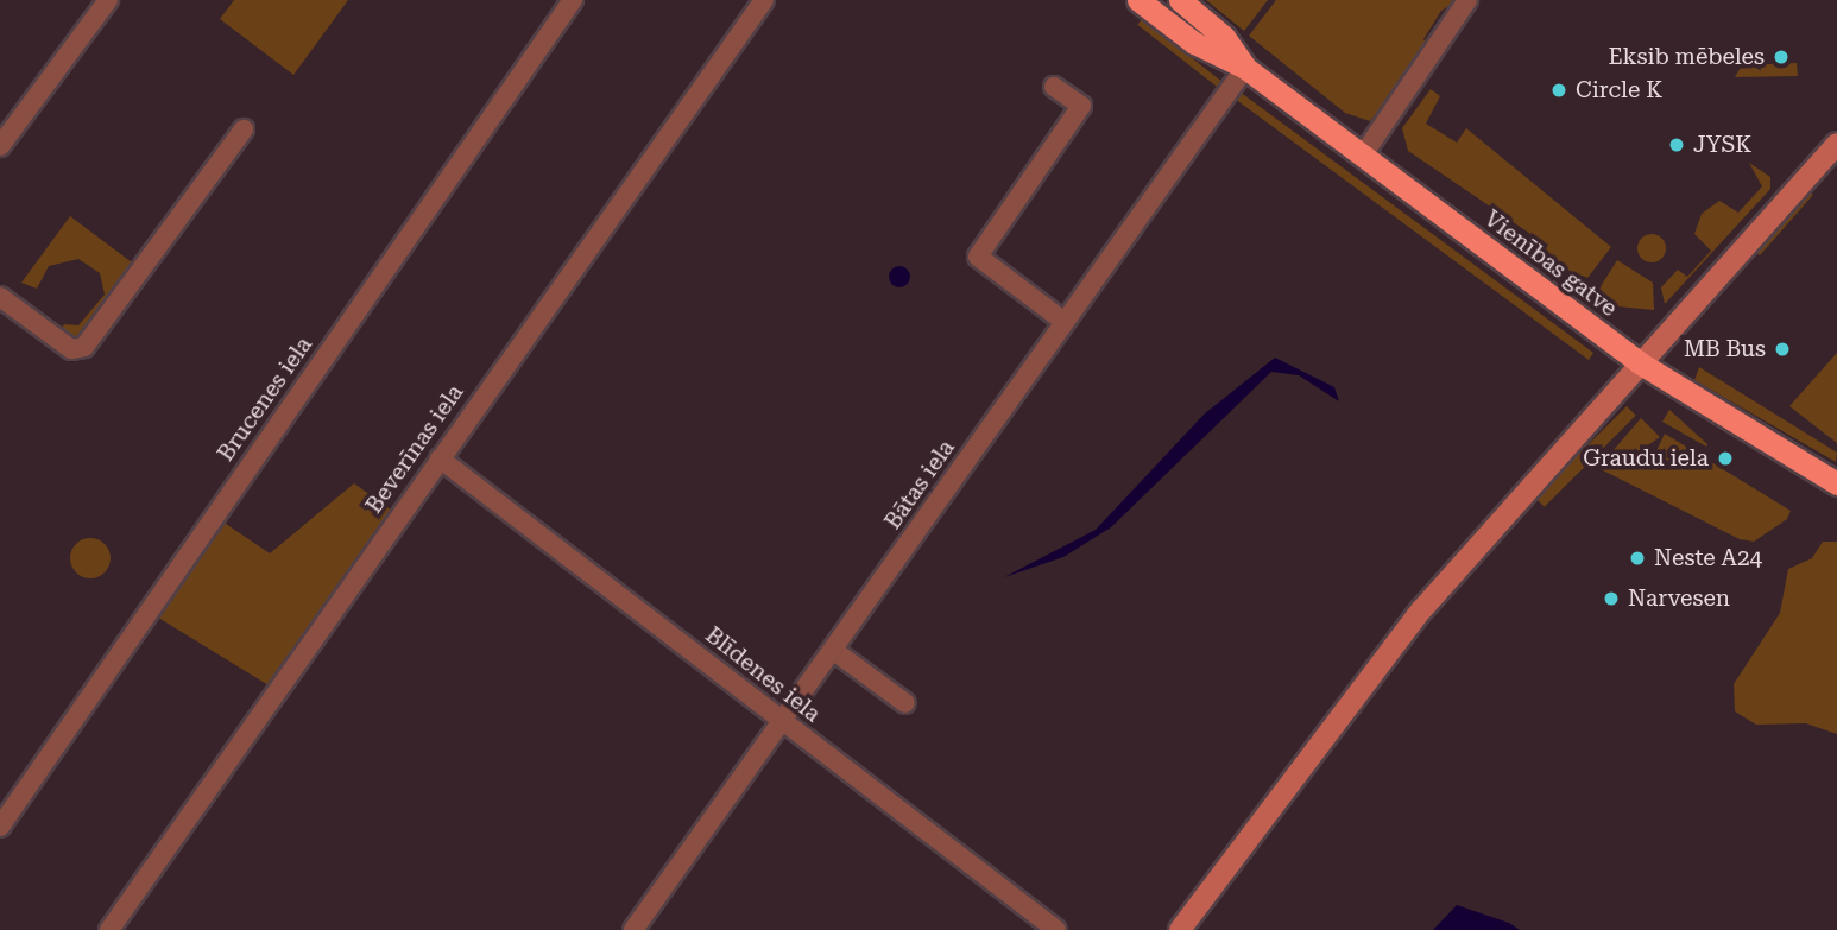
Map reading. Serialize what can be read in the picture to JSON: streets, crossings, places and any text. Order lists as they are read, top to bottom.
{
  "streets": {
    "highway": ["Vienības gatve"],
    "street": [
      "Brucenes iela",
      "Beverīnas iela",
      "Bātas iela",
      "Blīdenes iela"
    ]
  },
  "crossings": [
    ["Vienības gatve", "Bātas iela"],
    ["Beverīnas iela", "Blīdenes iela"],
    ["Bātas iela", "Blīdenes iela"]
  ],
  "places": [
    "Eksib mēbeles",
    "Circle K",
    "JYSK",
    "MB Bus",
    "Graudu iela",
    "Neste A24",
    "Narvesen"
  ]
}
